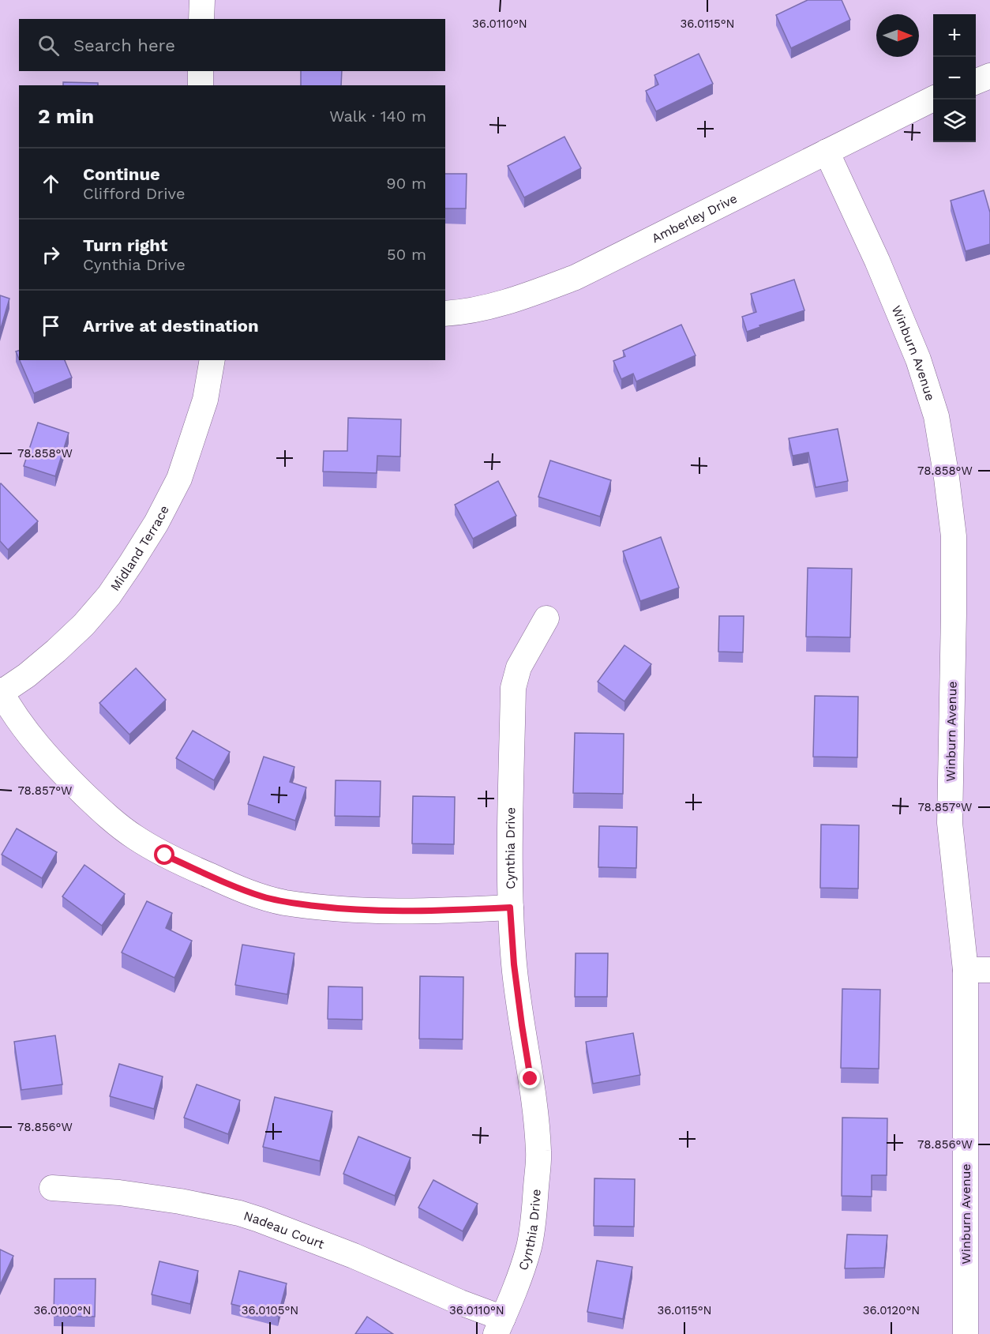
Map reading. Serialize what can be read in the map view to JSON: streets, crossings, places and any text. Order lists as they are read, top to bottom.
{
  "streets": {
    "street": [
      "Amberley Drive",
      "Winburn Avenue",
      "Midland Terrace",
      "Cynthia Drive",
      "Nadeau Court"
    ]
  },
  "crossings": [
    ["Amberley Drive", "Winburn Avenue"],
    ["Cynthia Drive", "Nadeau Court"]
  ],
  "north": "right",
  "page": {
    "map_buttons": ["+", "−"],
    "search": "Search here",
    "heading": ["2 min", "Walk · 140 m"],
    "list": [
      ["Continue", "Clifford Drive", "90 m"],
      ["Turn right", "Cynthia Drive", "50 m"],
      "Arrive at destination"
    ]
  },
  "coordinates": [
    "36.0110°N",
    "36.0115°N",
    "78.858°W",
    "78.857°W",
    "78.856°W",
    "36.0100°N",
    "36.0105°N",
    "36.0120°N"
  ]
}
